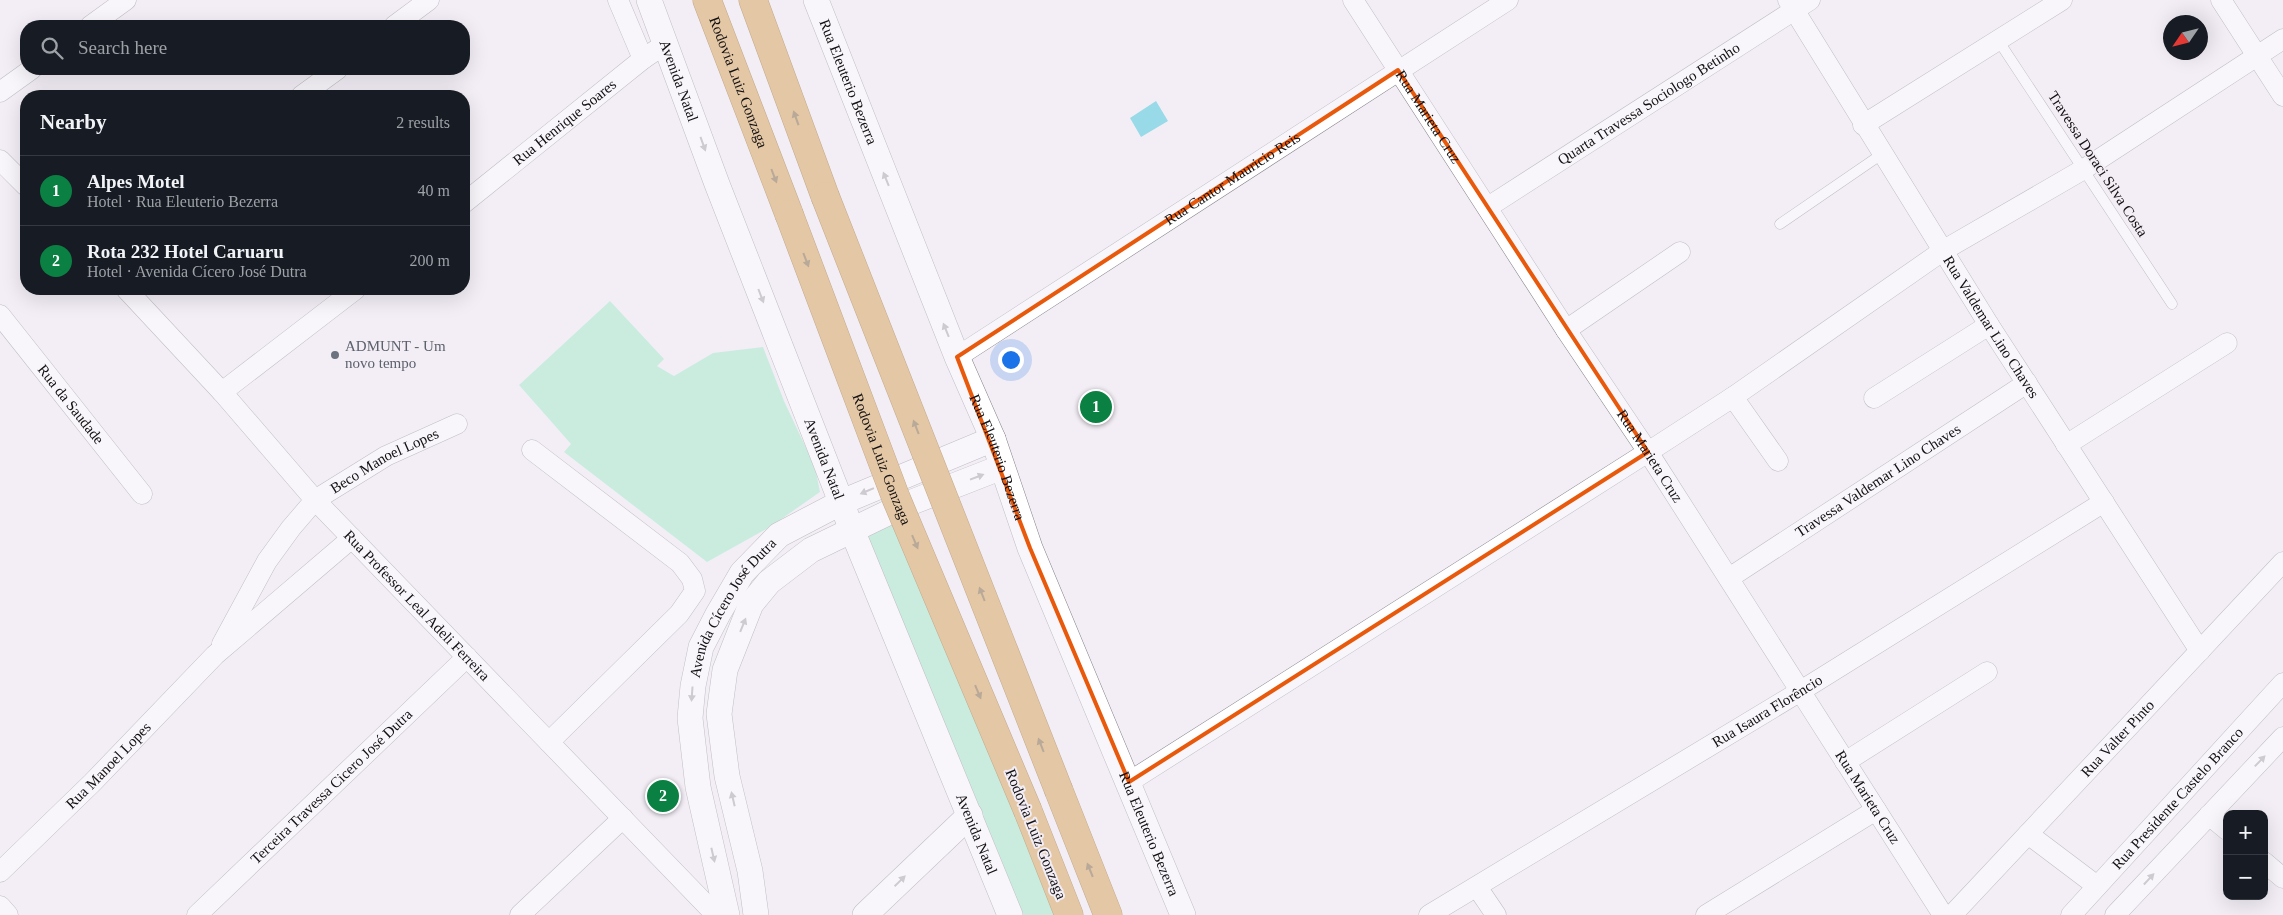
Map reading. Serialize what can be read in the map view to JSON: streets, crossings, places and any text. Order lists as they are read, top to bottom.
{
  "streets": {
    "highway": ["Rodovia Luiz Gonzaga"],
    "street": [
      "Avenida Natal",
      "Rua Eleuterio Bezerra",
      "Quarta Travessa Sociologo Betinho",
      "Rua Marieta Cruz",
      "Rua Henrique Soares",
      "Rua Cantor Mauricio Reis",
      "Rua Valdemar Lino Chaves",
      "Rua da Saudade",
      "Beco Manoel Lopes",
      "Travessa Valdemar Lino Chaves",
      "Rua Professor Leal Adeli Ferreira",
      "Avenida Cícero José Dutra",
      "Rua Isaura Florêncio",
      "Rua Valter Pinto",
      "Rua Manoel Lopes",
      "Terceira Travessa Cicero José Dutra",
      "Rua Presidente Castelo Branco"
    ],
    "lane": ["Travessa Doraci Silva Costa"]
  },
  "crossings": [
    ["Avenida Natal", "Rua Henrique Soares"],
    ["Avenida Natal", "Avenida Cícero José Dutra"],
    ["Rua Eleuterio Bezerra", "Rua Cantor Mauricio Reis"],
    ["Rua Eleuterio Bezerra", "Avenida Cícero José Dutra"],
    ["Quarta Travessa Sociologo Betinho", "Rua Marieta Cruz"],
    ["Quarta Travessa Sociologo Betinho", "Rua Valdemar Lino Chaves"],
    ["Rua Marieta Cruz", "Rua Cantor Mauricio Reis"],
    ["Rua Marieta Cruz", "Travessa Valdemar Lino Chaves"],
    ["Rua Marieta Cruz", "Rua Isaura Florêncio"],
    ["Rua Valdemar Lino Chaves", "Travessa Valdemar Lino Chaves"],
    ["Rua Valdemar Lino Chaves", "Rua Isaura Florêncio"],
    ["Rua Valdemar Lino Chaves", "Rua Valter Pinto"],
    ["Beco Manoel Lopes", "Rua Professor Leal Adeli Ferreira"],
    ["Beco Manoel Lopes", "Rua Manoel Lopes"],
    ["Rua Professor Leal Adeli Ferreira", "Rua Manoel Lopes"],
    ["Rua Professor Leal Adeli Ferreira", "Terceira Travessa Cicero José Dutra"]
  ],
  "one_way": ["Avenida Natal", "Rua Eleuterio Bezerra"],
  "places": ["ADMUNT - Um novo tempo"],
  "north": "bottom left",
  "page": {
    "search": "Search here",
    "heading": ["Nearby", "2 results"],
    "list": [
      {
        "mark": "1",
        "name": "Alpes Motel",
        "note": "Hotel · Rua Eleuterio Bezerra",
        "value": "40 m"
      },
      {
        "mark": "2",
        "name": "Rota 232 Hotel Caruaru",
        "note": "Hotel · Avenida Cícero José Dutra",
        "value": "200 m"
      }
    ],
    "pins": ["1", "2"],
    "map_buttons": ["+", "−"]
  }
}
